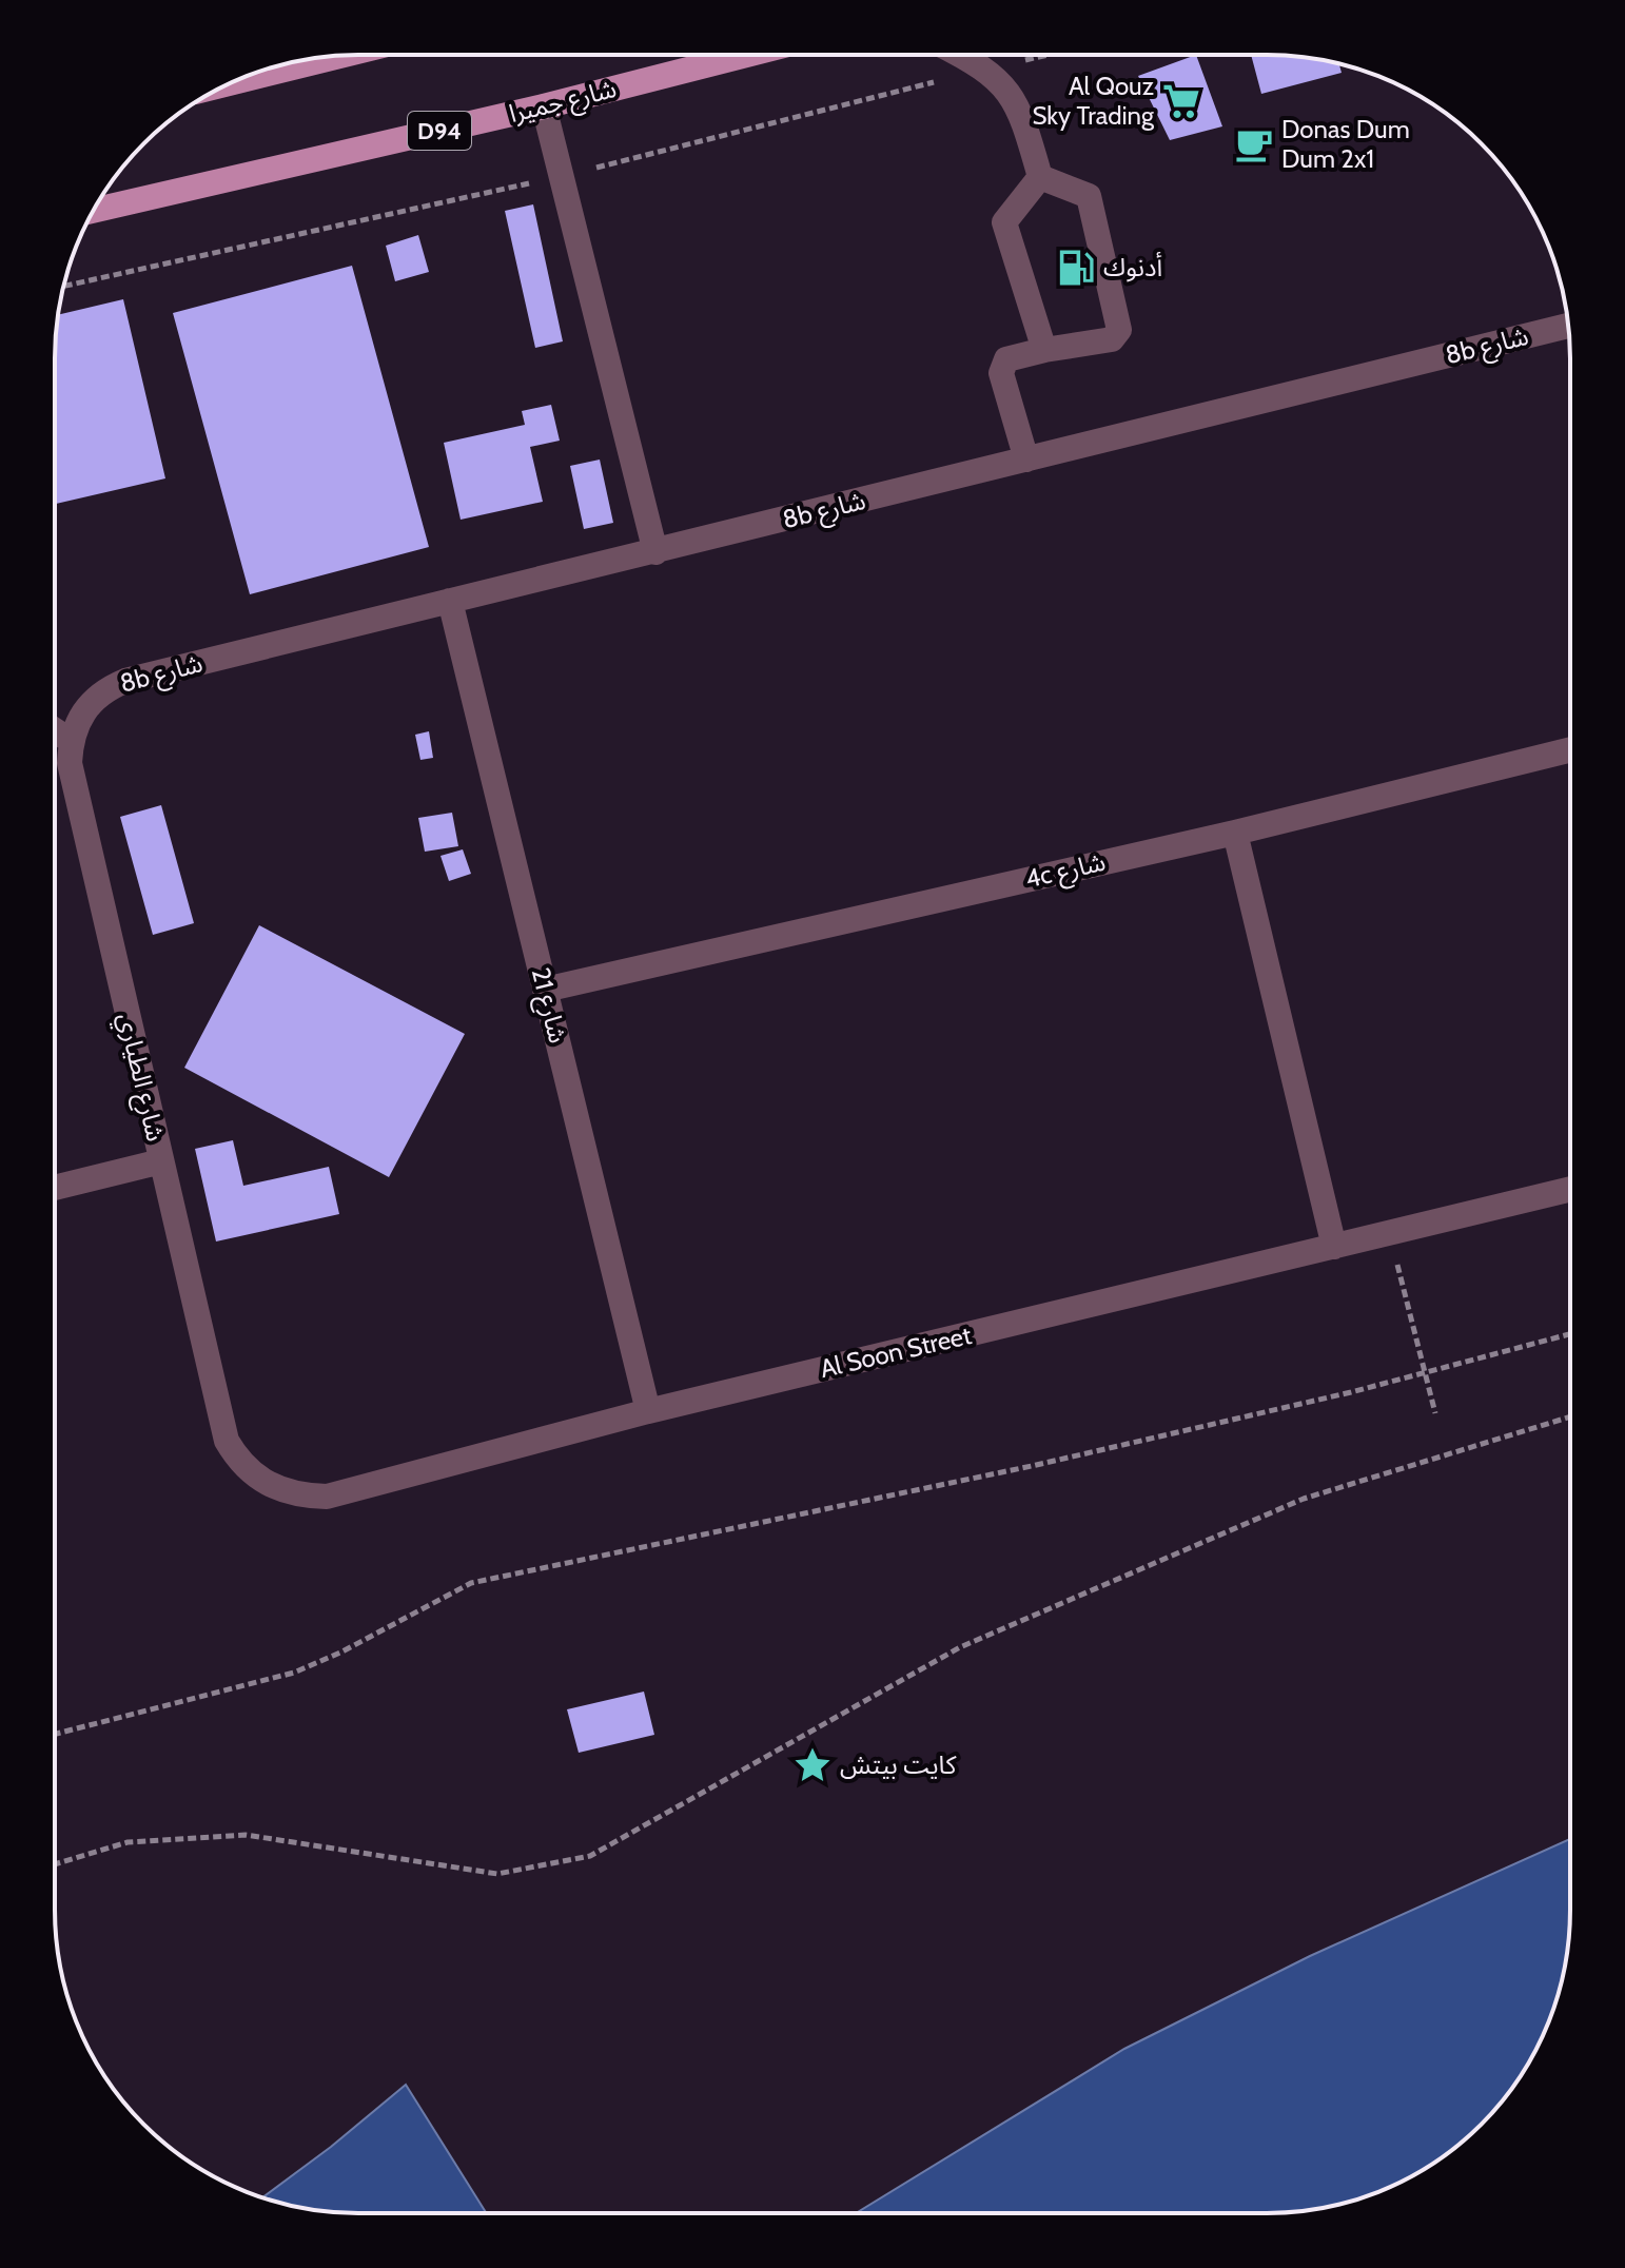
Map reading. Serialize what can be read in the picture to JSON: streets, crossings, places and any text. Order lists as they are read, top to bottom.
{
  "streets": {
    "main road": ["شارع جميرا", "D94"],
    "street": [
      "8b شارع",
      "4c شارع",
      "شارع 21",
      "شارع الطياري",
      "Al Soon Street"
    ]
  },
  "crossings": [
    ["8b شارع", "شارع 21"],
    ["8b شارع", "شارع الطياري"],
    ["4c شارع", "شارع 21"],
    ["شارع 21", "Al Soon Street"],
    ["شارع الطياري", "Al Soon Street"]
  ],
  "places": {
    "supermarket": ["Al Qouz Sky Trading"],
    "cafe": ["Donas Dum Dum 2x1"],
    "fuel station": ["أدنوك"],
    "place": ["كايت بيتش"]
  }
}
